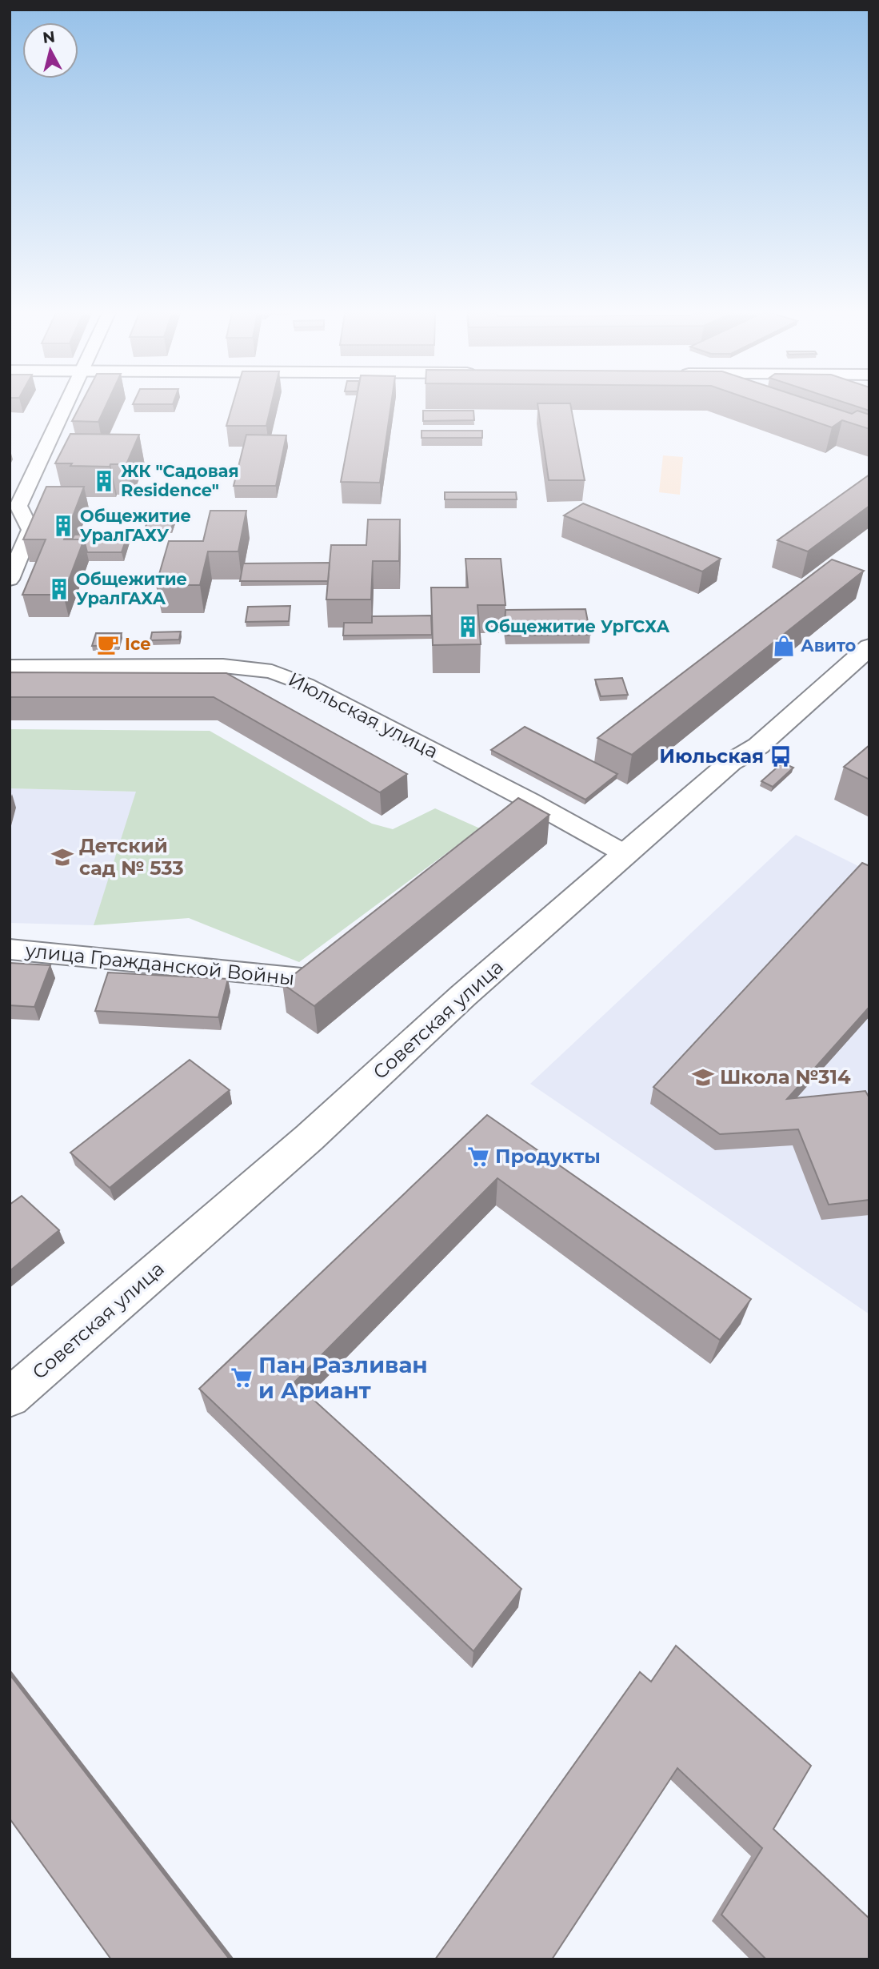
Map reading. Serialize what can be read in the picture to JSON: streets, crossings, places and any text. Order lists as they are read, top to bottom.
{
  "streets": {
    "street": ["Июльская улица", "улица Гражданской Войны", "Советская улица"]
  },
  "crossings": [
    ["Июльская улица", "Советская улица"]
  ],
  "places": {
    "building": [
      "ЖК \"Садовая Residence\"",
      "Общежитие УралГАХУ",
      "Общежитие УралГАХА",
      "Общежитие УрГСХА"
    ],
    "cafe": ["Ice"],
    "shop": ["Авито"],
    "bus stop": ["Июльская"],
    "school or university": ["Детский сад № 533", "Школа №314"],
    "supermarket": ["Продукты", "Пан Разливан и Ариант"]
  },
  "north": "top"
}
